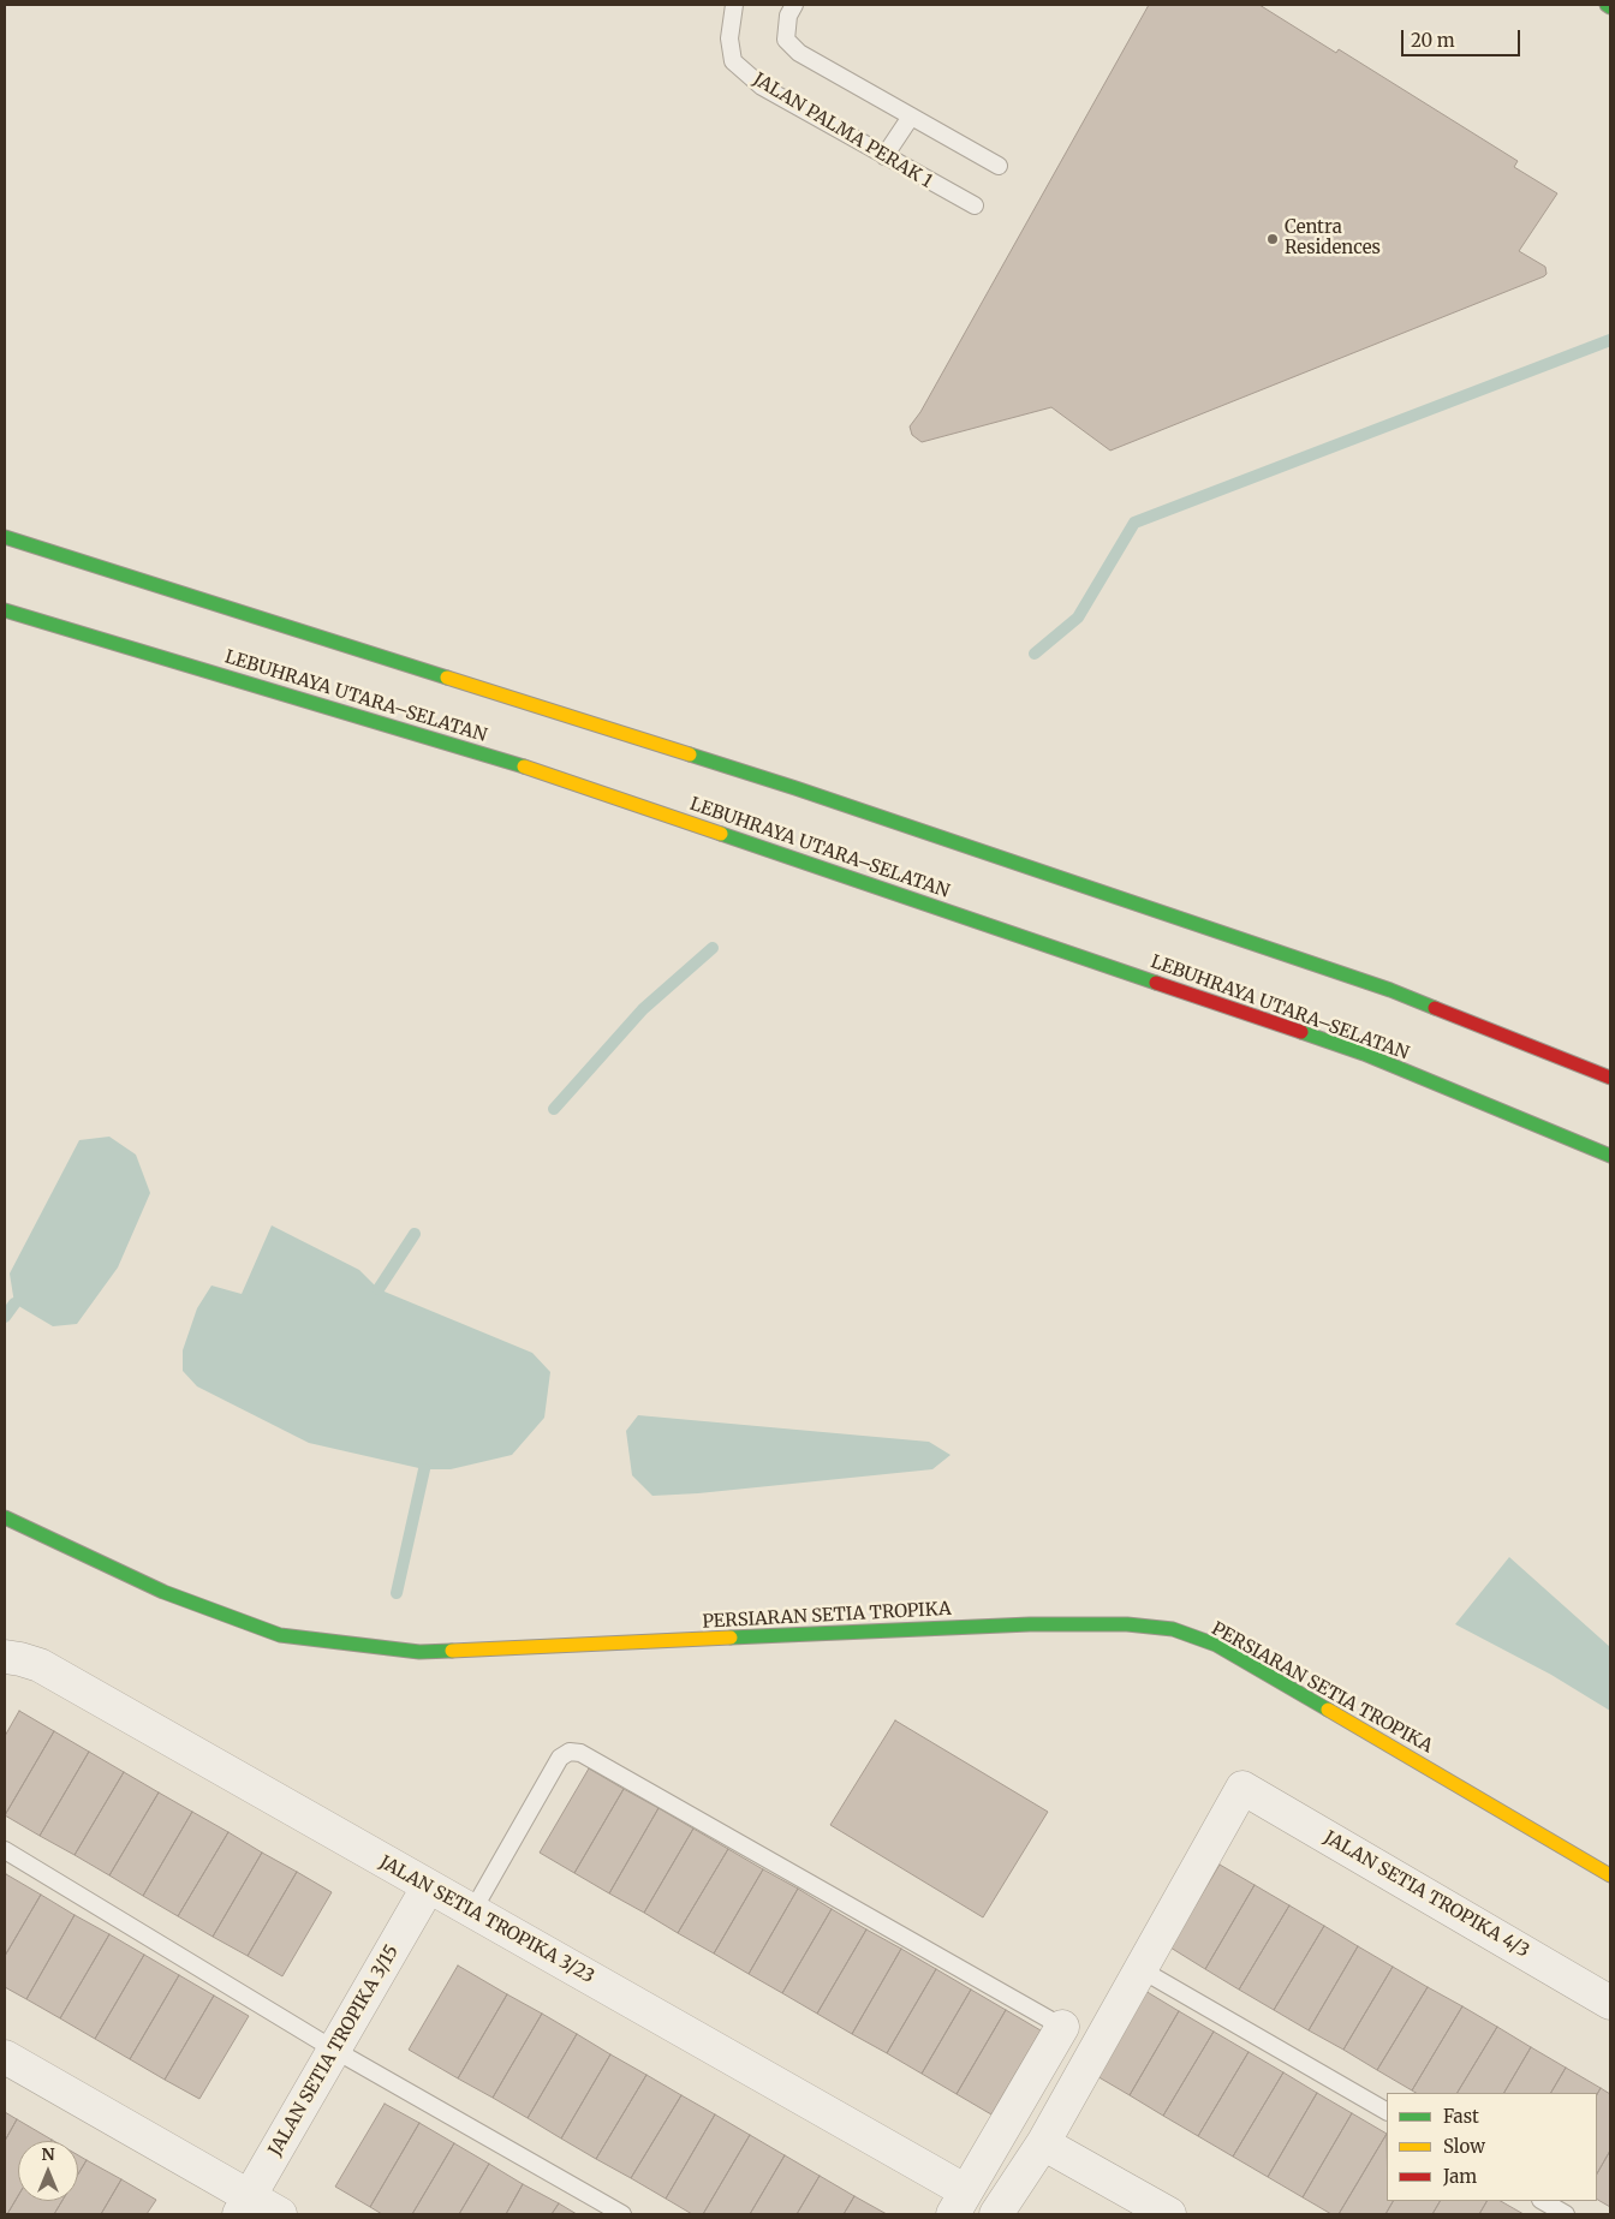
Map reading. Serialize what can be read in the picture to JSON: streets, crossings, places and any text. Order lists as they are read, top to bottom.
{
  "streets": {
    "main road": ["LEBUHRAYA UTARA–SELATAN", "PERSIARAN SETIA TROPIKA"],
    "street": ["JALAN SETIA TROPIKA 4/3", "JALAN SETIA TROPIKA 3/23", "JALAN SETIA TROPIKA 3/15"],
    "lane": ["JALAN PALMA PERAK 1"]
  },
  "crossings": [
    ["JALAN SETIA TROPIKA 3/23", "JALAN SETIA TROPIKA 3/15"]
  ],
  "places": ["Centra Residences"],
  "legend": ["Fast", "Slow", "Jam"],
  "scale_bar": "20 m",
  "north": "top"
}
